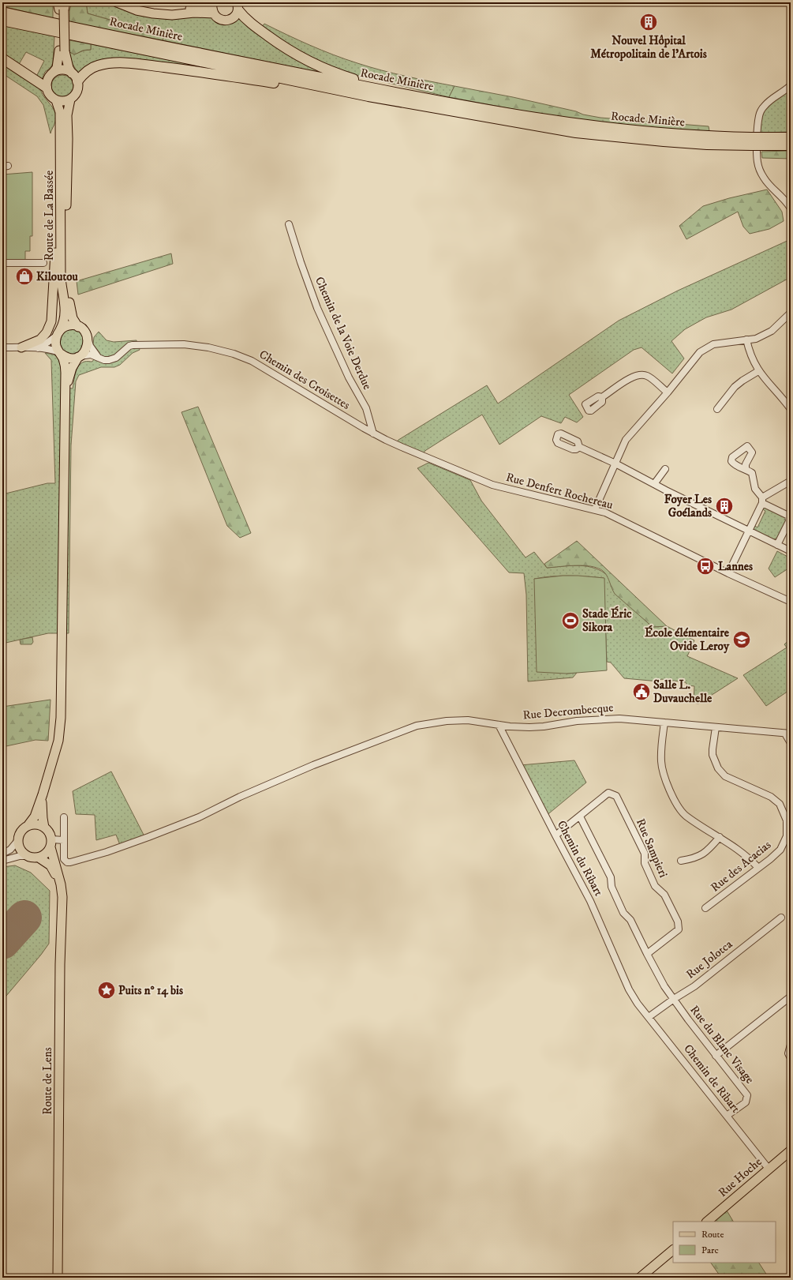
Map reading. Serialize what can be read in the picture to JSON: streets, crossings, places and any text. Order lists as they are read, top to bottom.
{
  "streets": {
    "highway": ["Rocade Minière"],
    "main road": ["Route de La Bassée", "Route de Lens", "Rue Hoche"],
    "street": [
      "Chemin de la Voie Derdue",
      "Chemin des Croisettes",
      "Rue Denfert Rochereau",
      "Rue Decrombecque",
      "Rue Sampieri",
      "Chemin du Ribart",
      "Rue des Acacias",
      "Rue Jolotca",
      "Rue du Blanc Visage",
      "Chemin de Ribart"
    ]
  },
  "crossings": [
    ["Chemin de la Voie Derdue", "Chemin des Croisettes"],
    ["Chemin des Croisettes", "Rue Denfert Rochereau"],
    ["Rue Decrombecque", "Chemin du Ribart"],
    ["Rue Decrombecque", "Rue des Acacias"],
    ["Rue Sampieri", "Chemin du Ribart"],
    ["Chemin du Ribart", "Chemin de Ribart"],
    ["Rue Jolotca", "Rue du Blanc Visage"],
    ["Rue Jolotca", "Chemin de Ribart"],
    ["Rue du Blanc Visage", "Chemin de Ribart"],
    ["Chemin de Ribart", "Rue Hoche"]
  ],
  "places": {
    "building": ["Nouvel Hôpital Métropolitain de l'Artois", "Foyer Les Goélands"],
    "shop": ["Kiloutou"],
    "bus stop": ["Lannes"],
    "sports": ["Stade Éric Sikora"],
    "school or university": ["École élémentaire Ovide Leroy"],
    "public building": ["Salle L. Duvauchelle"],
    "place": ["Puits n° 14 bis"]
  },
  "legend": ["Route", "Parc"]
}
